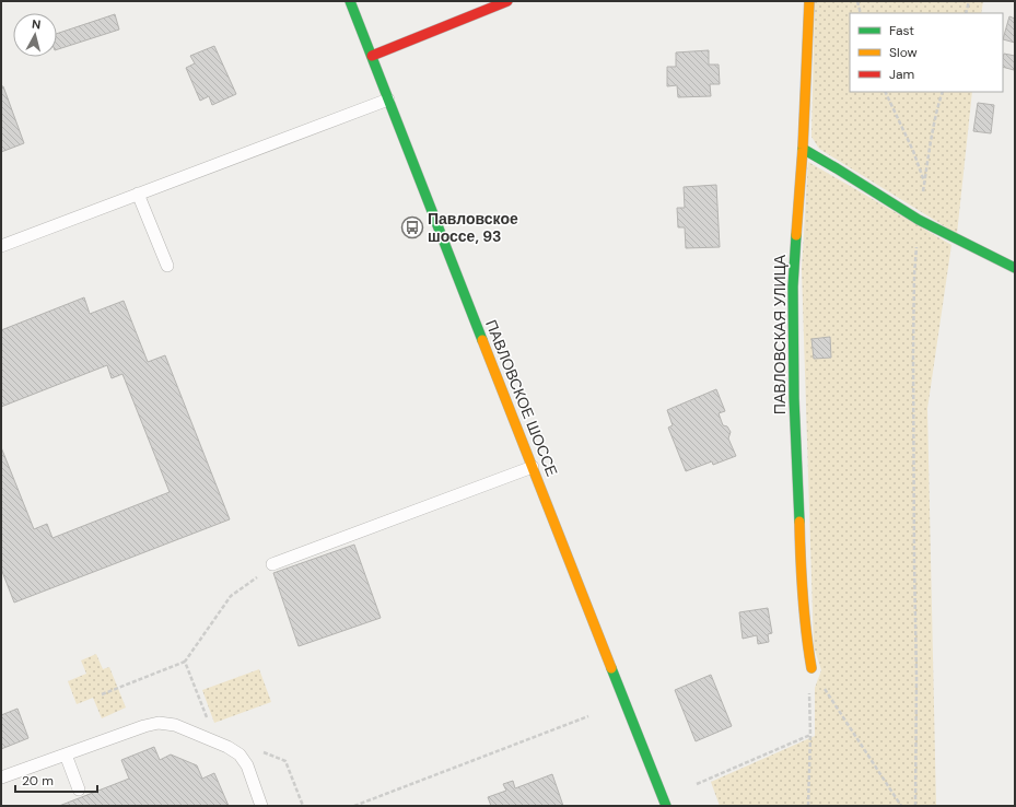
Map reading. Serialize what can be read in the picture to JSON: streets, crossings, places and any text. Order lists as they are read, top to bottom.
{
  "streets": {
    "main road": ["ПАВЛОВСКАЯ УЛИЦА", "ПАВЛОВСКОЕ ШОССЕ"]
  },
  "places": {
    "bus stop": ["Павловское шоссе, 93"]
  },
  "legend": ["Fast", "Slow", "Jam"],
  "scale_bar": "20 m",
  "north": "top"
}
